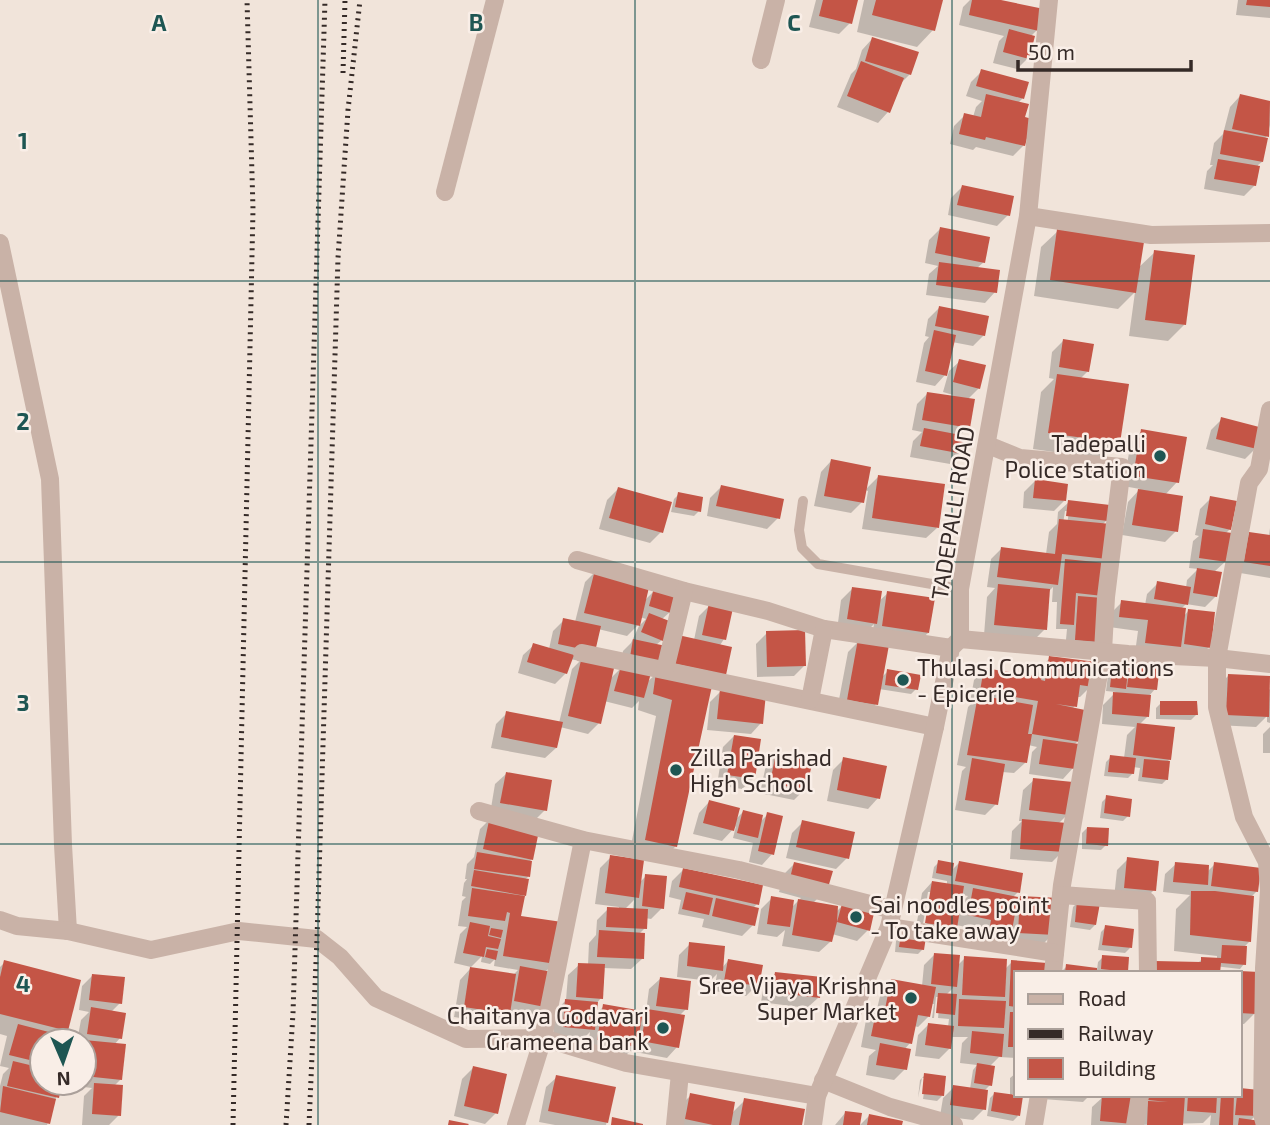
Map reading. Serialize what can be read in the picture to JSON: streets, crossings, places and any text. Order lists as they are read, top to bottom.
{
  "streets": {
    "street": ["TADEPALLI ROAD"]
  },
  "places": [
    "Tadepalli Police station",
    "Thulasi Communications - Epicerie",
    "Zilla Parishad High School",
    "Sai noodles point - To take away",
    "Sree Vijaya Krishna Super Market",
    "Chaitanya Godavari Grameena bank"
  ],
  "legend": ["Road", "Railway", "Building"],
  "scale_bar": "50 m",
  "north": "bottom",
  "grid": {
    "columns": ["A", "B", "C"],
    "rows": [
      "1",
      "2",
      "3",
      "4"
    ]
  }
}
